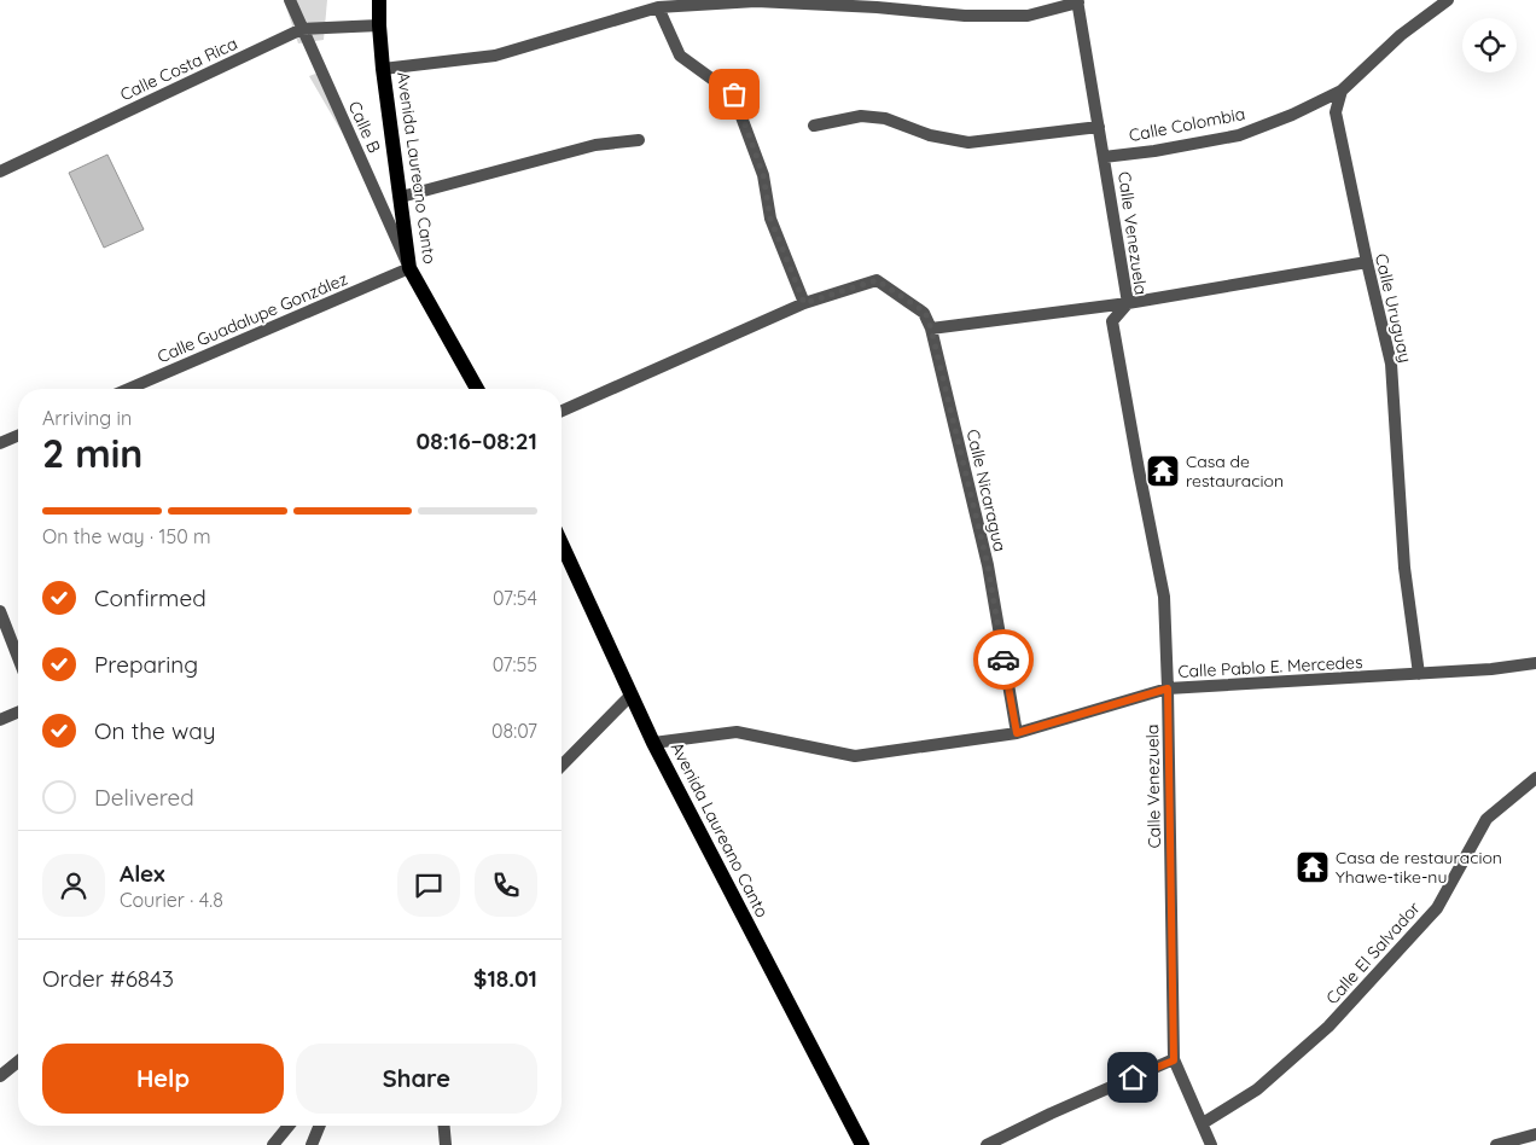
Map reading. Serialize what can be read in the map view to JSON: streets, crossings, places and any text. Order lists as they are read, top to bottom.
{
  "streets": {
    "main road": ["Avenida Laureano Canto"],
    "street": [
      "Calle Costa Rica",
      "Calle Colombia",
      "Calle B",
      "Calle Venezuela",
      "Calle Uruguay",
      "Calle Guadalupe González",
      "Calle Nicaragua",
      "Calle Pablo E. Mercedes",
      "Calle El Salvador"
    ]
  },
  "crossings": [
    ["Calle Costa Rica", "Calle B"],
    ["Calle Costa Rica", "Avenida Laureano Canto"],
    ["Calle Colombia", "Calle Venezuela"],
    ["Calle Colombia", "Calle Uruguay"],
    ["Calle B", "Avenida Laureano Canto"],
    ["Calle B", "Calle Guadalupe González"],
    ["Avenida Laureano Canto", "Calle Guadalupe González"],
    ["Avenida Laureano Canto", "Calle Pablo E. Mercedes"],
    ["Calle Venezuela", "Calle Pablo E. Mercedes"],
    ["Calle Venezuela", "Calle El Salvador"],
    ["Calle Uruguay", "Calle Pablo E. Mercedes"],
    ["Calle Nicaragua", "Calle Pablo E. Mercedes"]
  ],
  "places": {
    "temple": ["Casa de restauracion", "Casa de restauracion Yhawe-tike-nu"]
  },
  "page": {
    "heading": ["2 min", "Arriving in", "08:16–08:21"],
    "panel": [
      "Alex",
      "Courier · 4.8",
      "Order #6843",
      "$18.01"
    ],
    "bar": "On the way · 150 m",
    "list": [
      ["Confirmed", "07:54"],
      ["Preparing", "07:55"],
      ["On the way", "08:07"],
      "Delivered"
    ],
    "buttons": ["Help", "Share"]
  }
}
